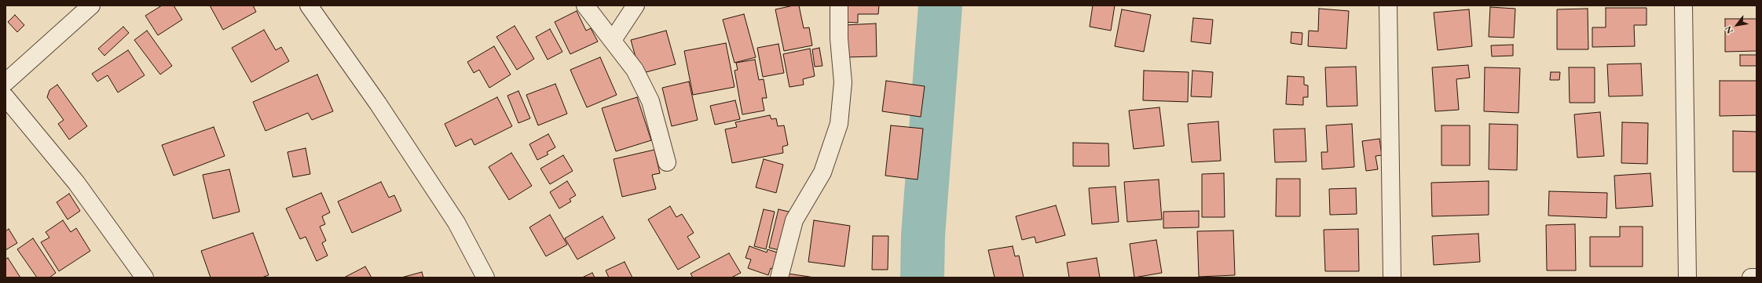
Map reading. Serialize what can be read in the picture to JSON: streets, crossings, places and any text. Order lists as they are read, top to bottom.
{
  "north": "bottom left"
}
